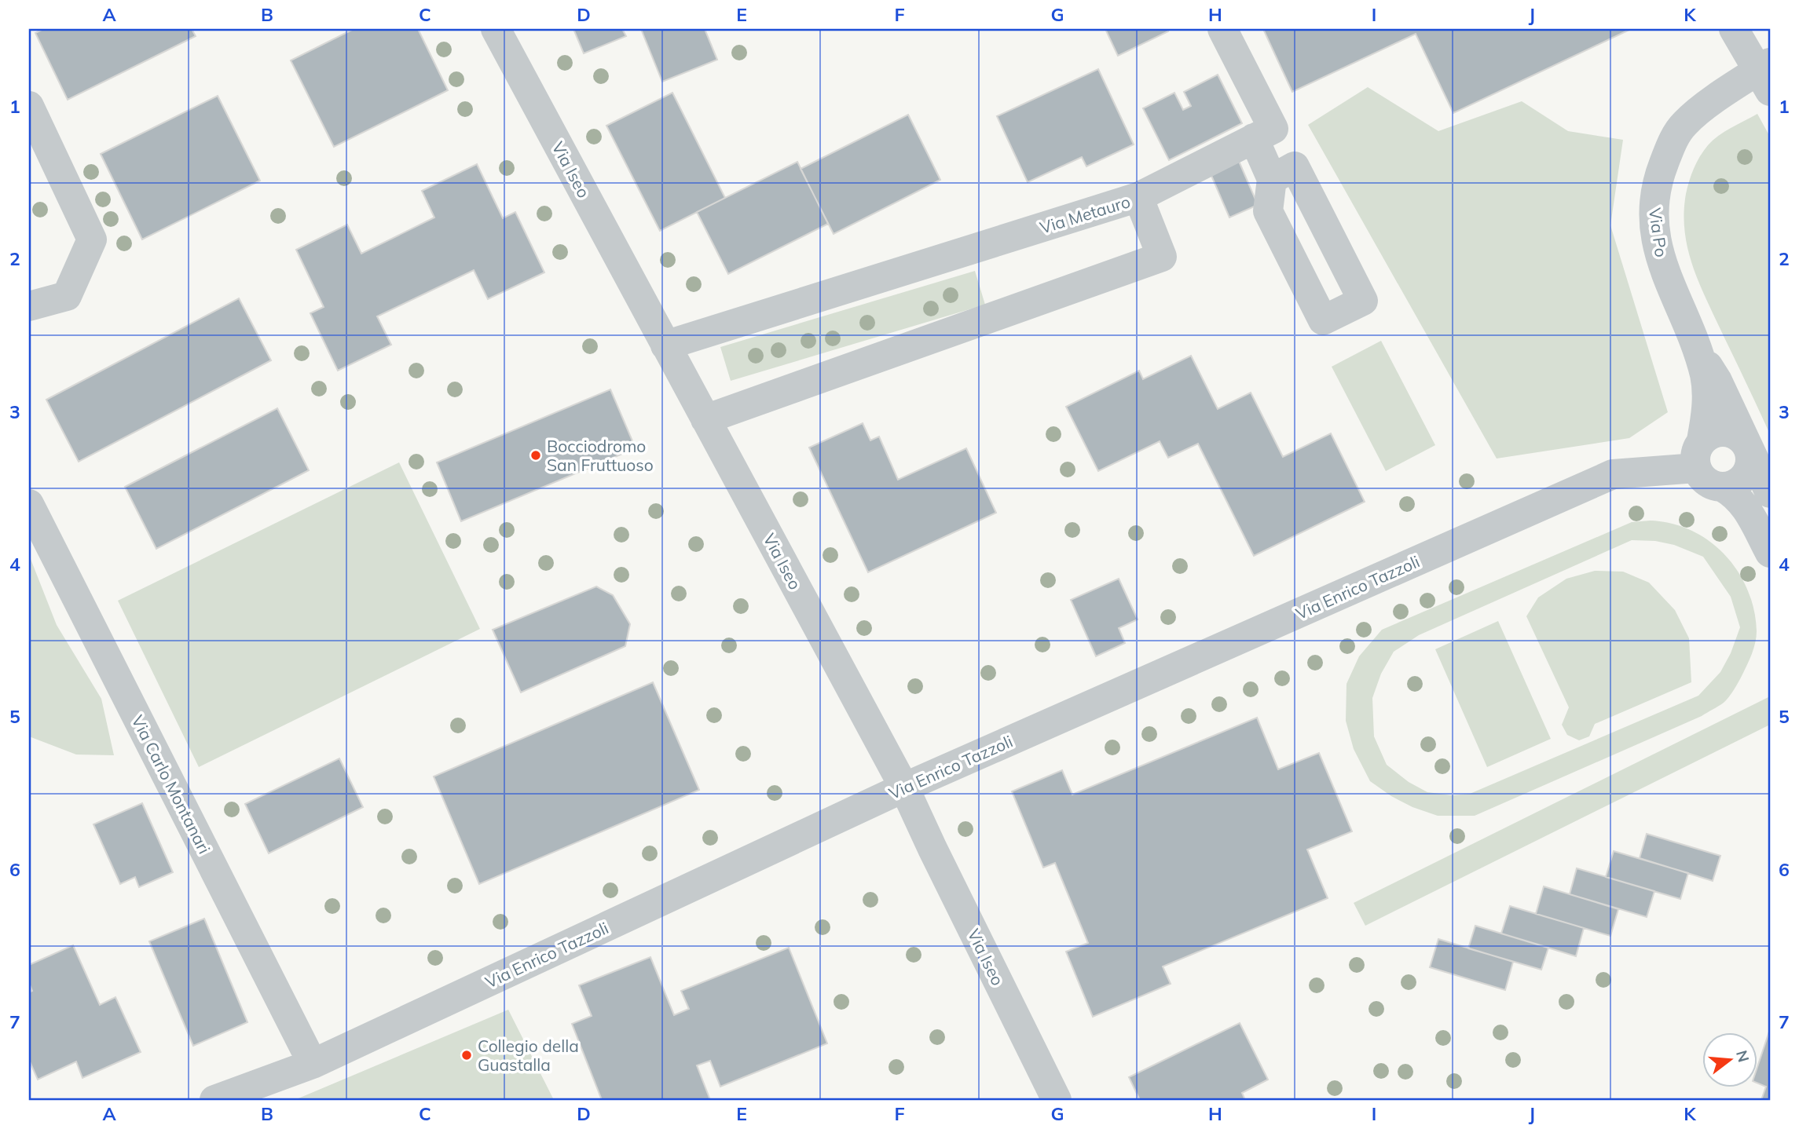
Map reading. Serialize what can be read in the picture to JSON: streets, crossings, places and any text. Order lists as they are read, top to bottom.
{
  "streets": {
    "street": [
      "Via Iseo",
      "Via Metauro",
      "Via Po",
      "Via Enrico Tazzoli",
      "Via Carlo Montanari"
    ]
  },
  "crossings": [
    ["Via Iseo", "Via Metauro"],
    ["Via Iseo", "Via Enrico Tazzoli"],
    ["Via Enrico Tazzoli", "Via Carlo Montanari"]
  ],
  "places": ["Bocciodromo San Fruttuoso", "Collegio della Guastalla"],
  "north": "right",
  "grid": {
    "columns": [
      "A",
      "B",
      "C",
      "D",
      "E",
      "F",
      "G",
      "H",
      "I",
      "J",
      "K"
    ],
    "rows": [
      "1",
      "2",
      "3",
      "4",
      "5",
      "6",
      "7"
    ]
  }
}
